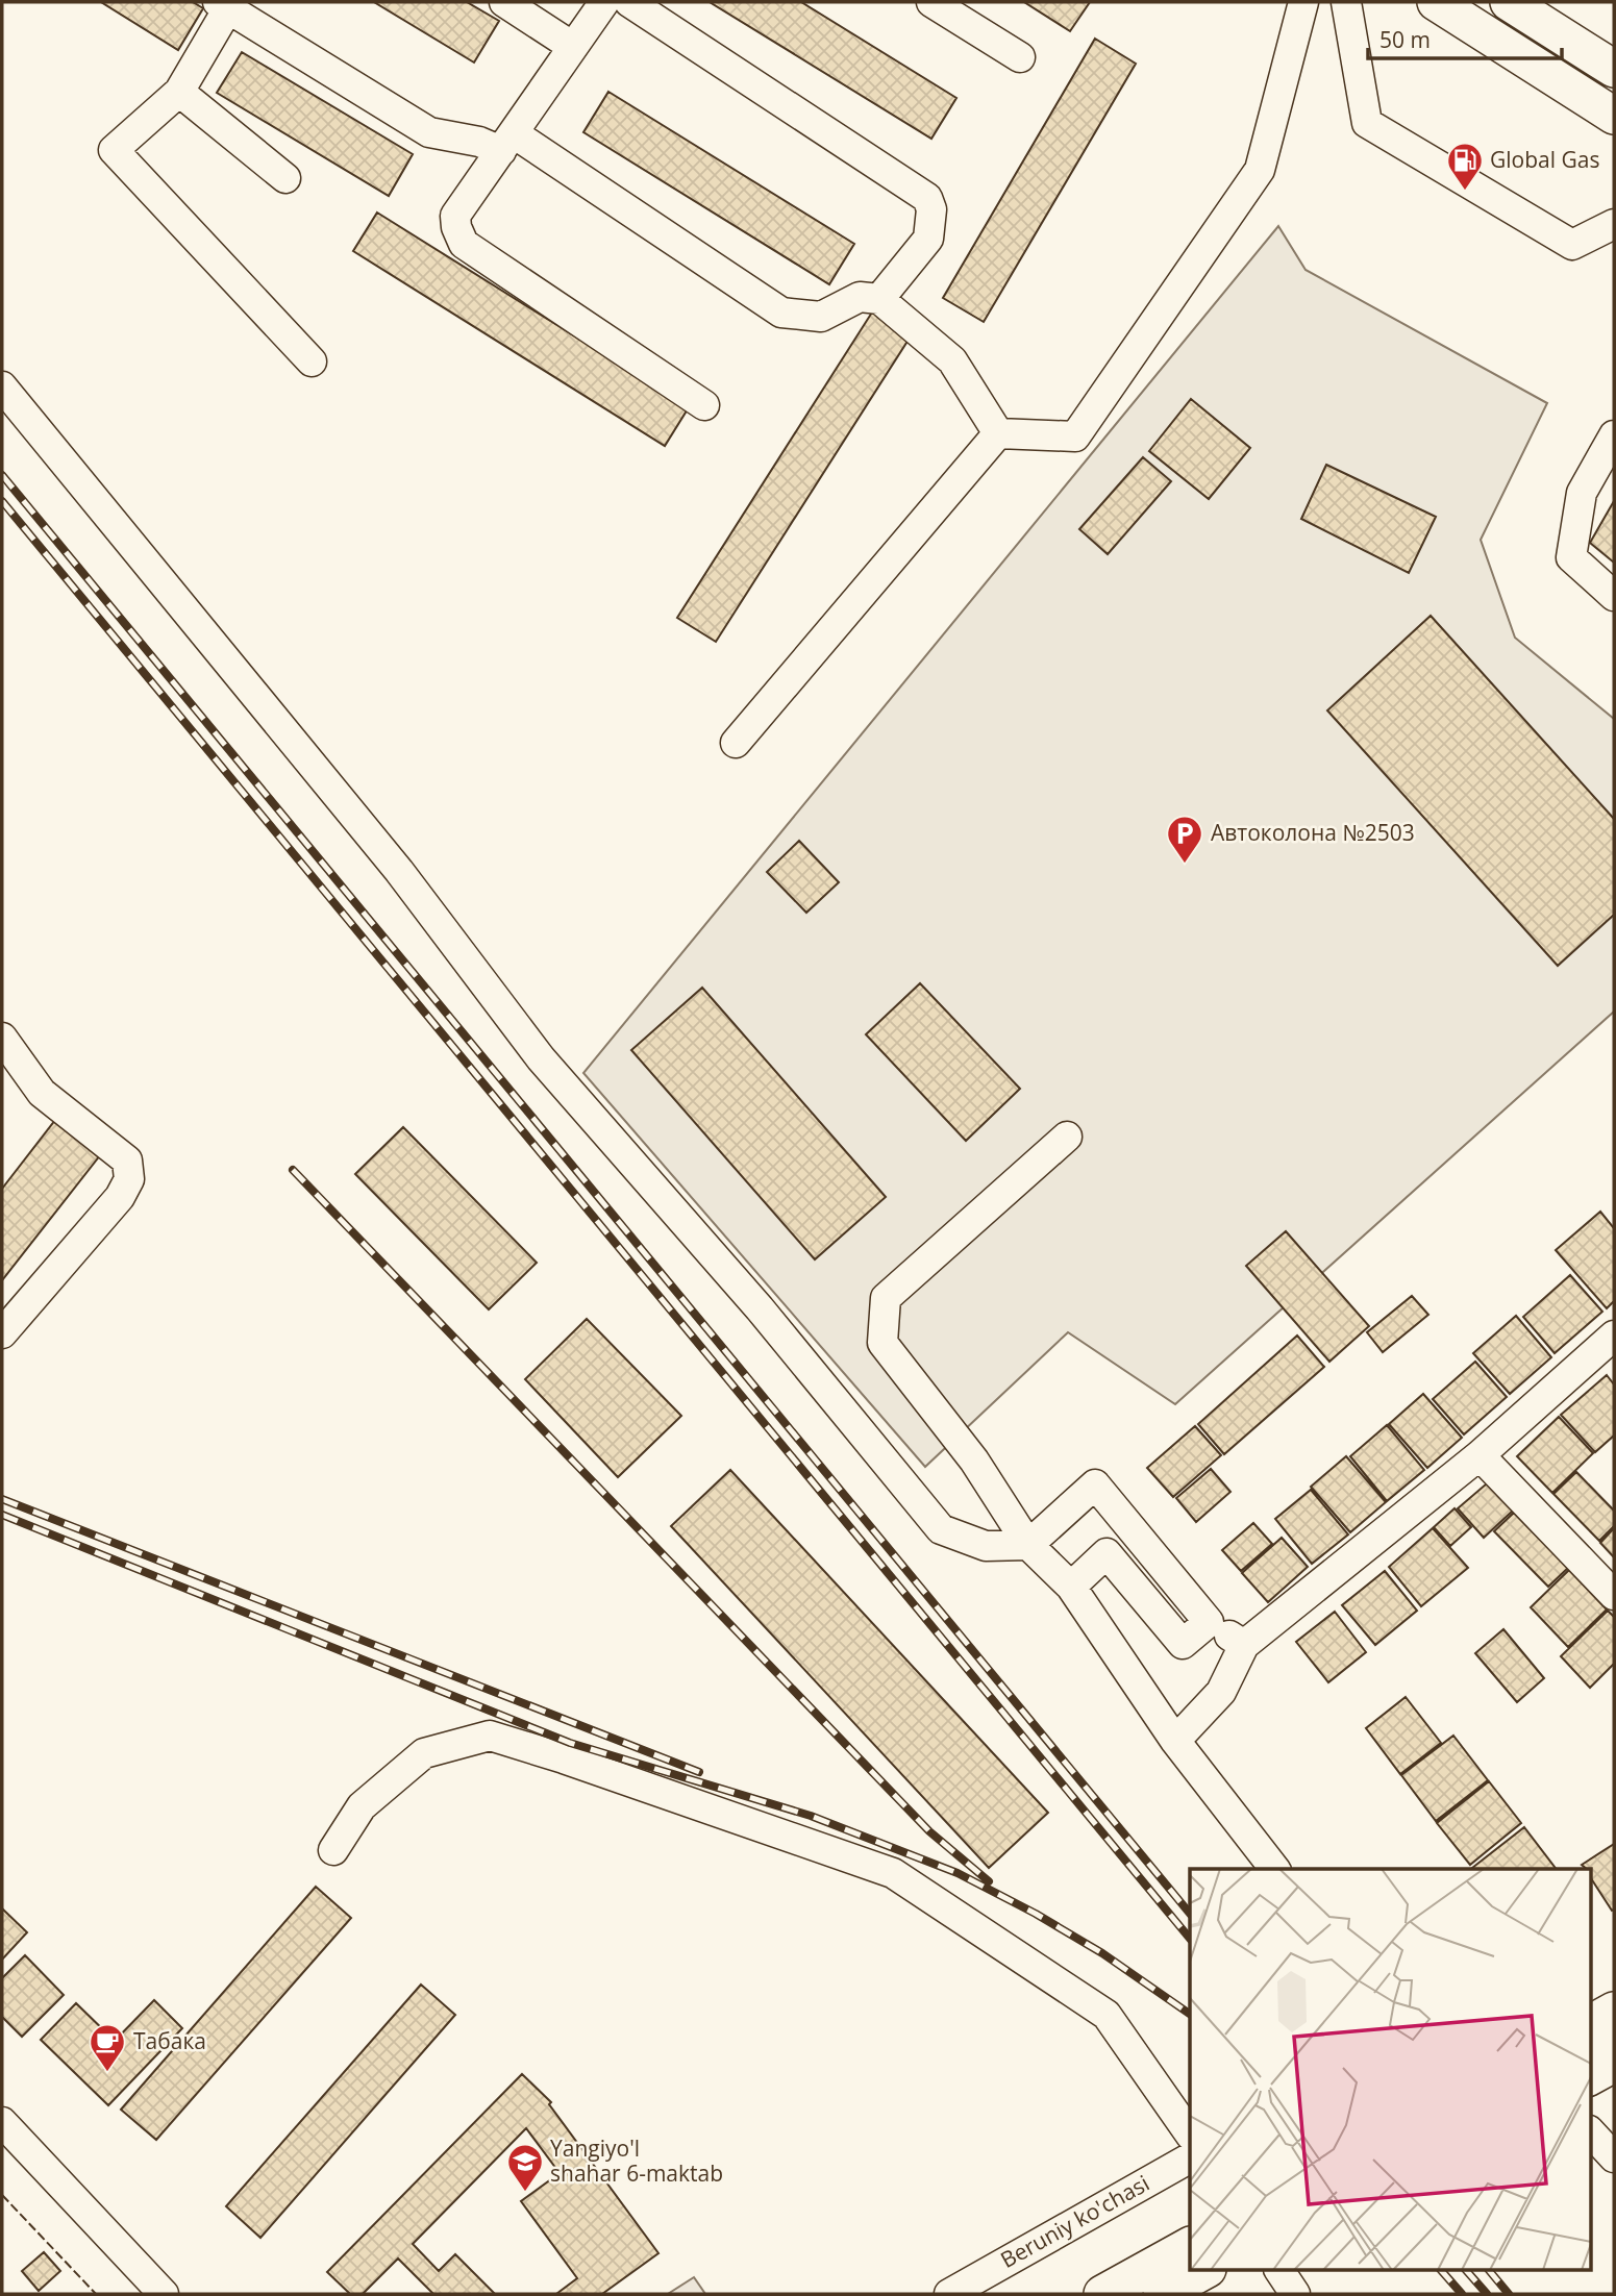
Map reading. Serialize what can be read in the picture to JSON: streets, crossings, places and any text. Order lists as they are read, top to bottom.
{
  "streets": {
    "street": ["Beruniy ko'chasi"]
  },
  "places": {
    "fuel station": ["Global Gas"],
    "parking": ["Автоколона №2503"],
    "cafe": ["Табака"],
    "school or university": ["Yangiyo'l shahar 6-maktab"]
  },
  "scale_bar": "50 m"
}
